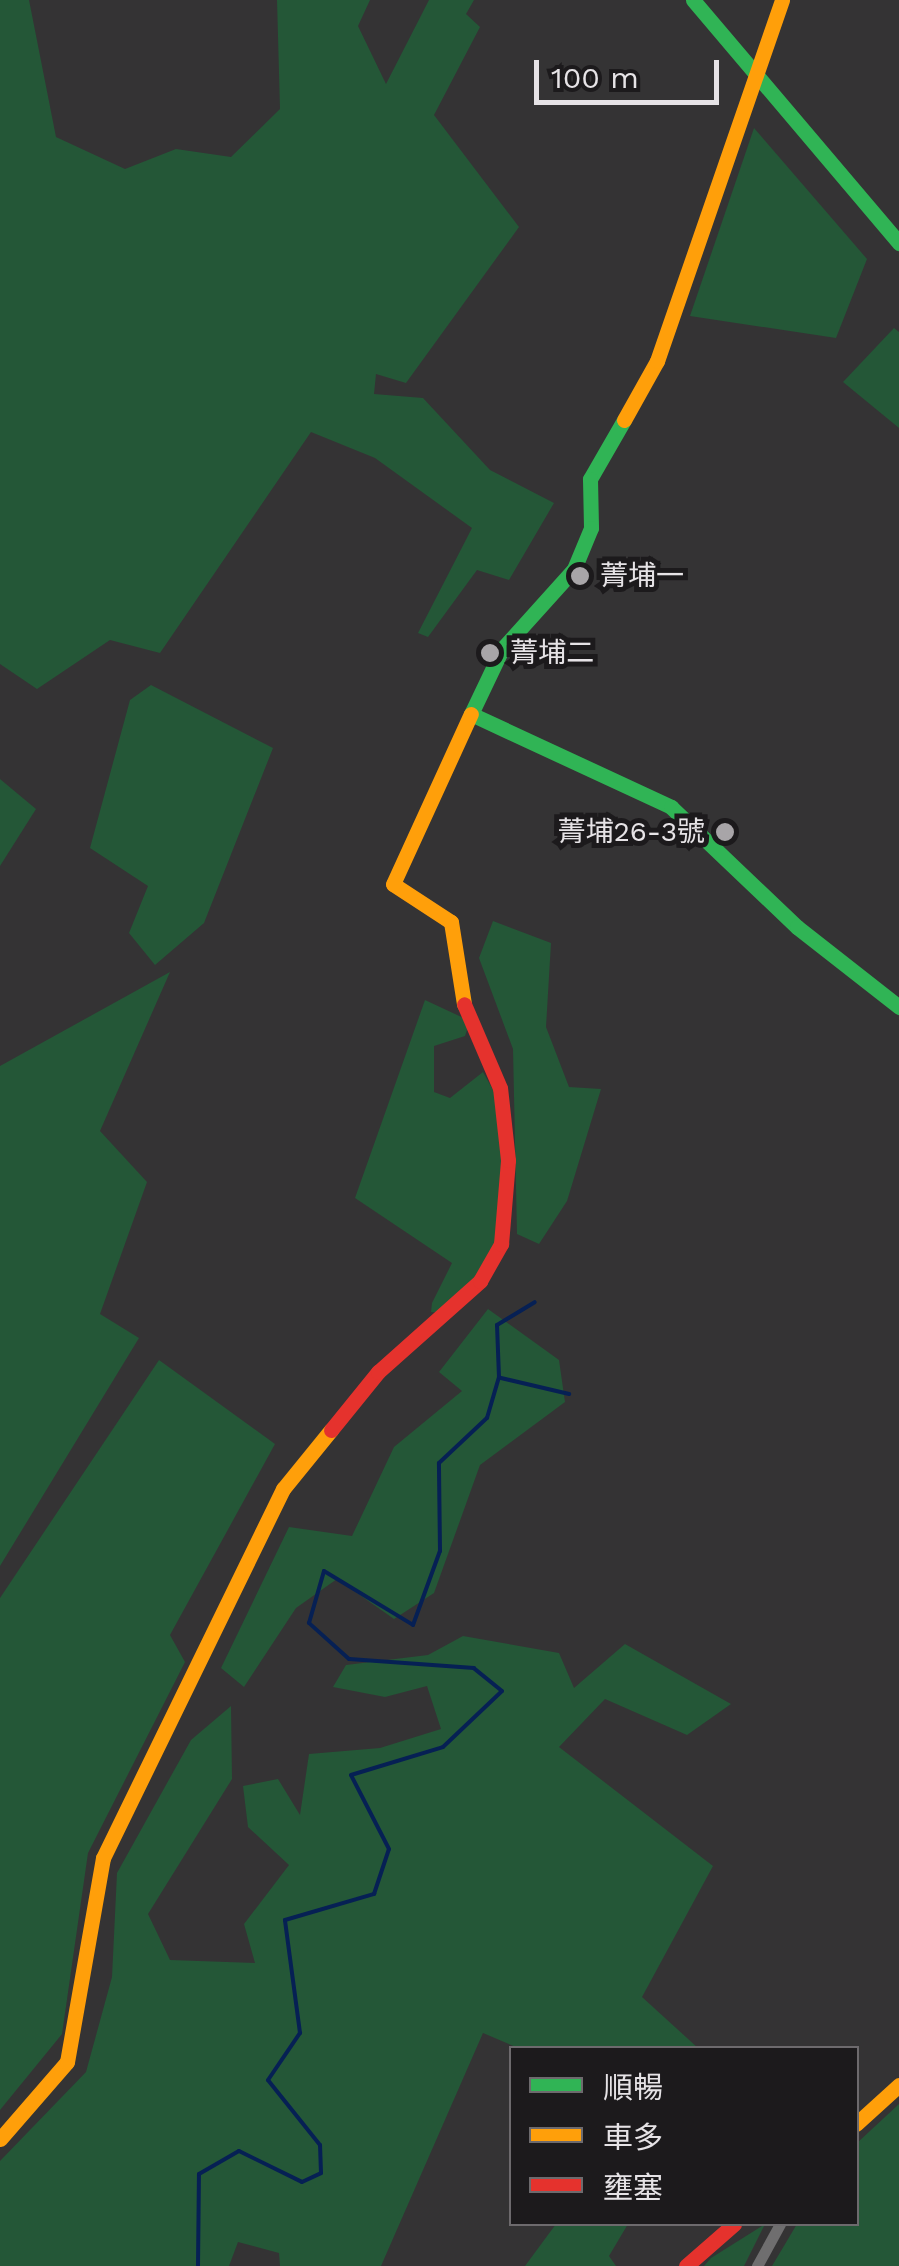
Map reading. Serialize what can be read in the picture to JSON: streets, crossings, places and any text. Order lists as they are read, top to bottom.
{
  "places": ["菁埔一", "菁埔二", "菁埔26-3號"],
  "legend": ["順暢", "車多", "壅塞"],
  "scale_bar": "100 m"
}
